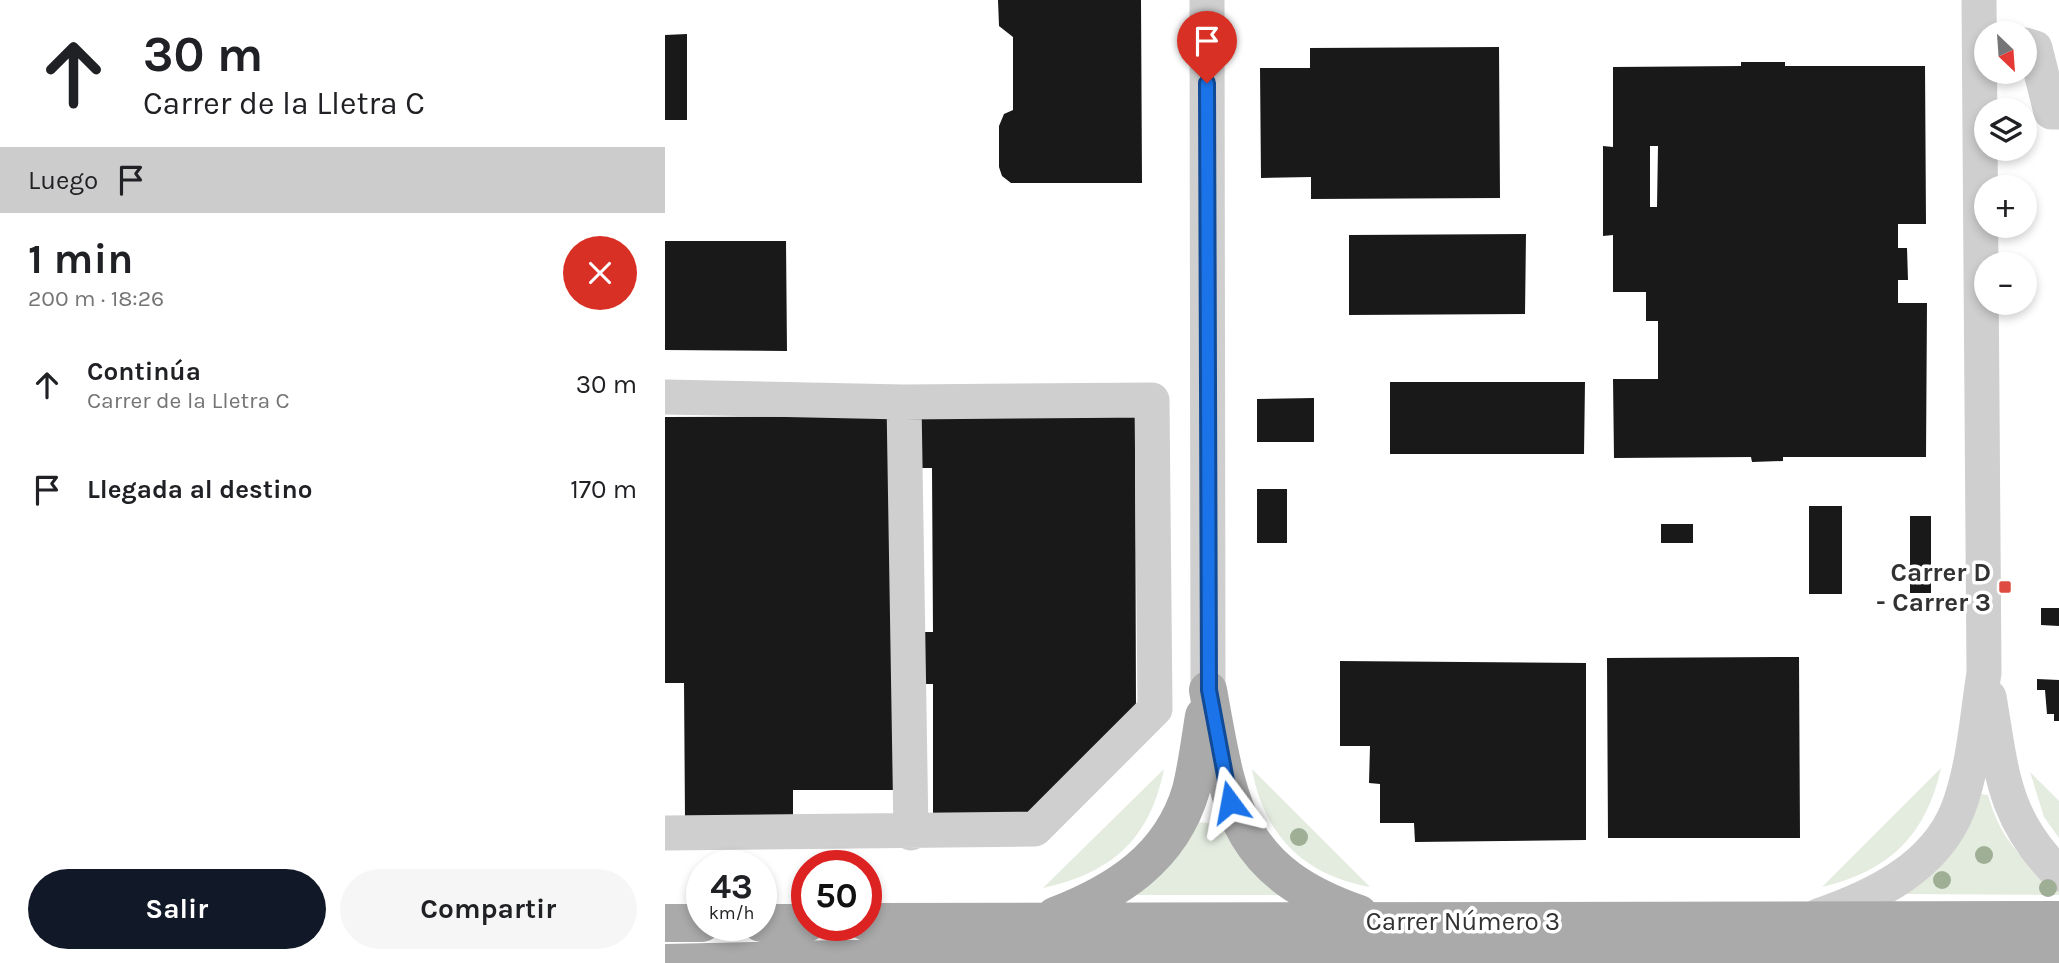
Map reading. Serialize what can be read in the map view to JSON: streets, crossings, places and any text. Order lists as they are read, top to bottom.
{
  "streets": {
    "main road": ["Carrer Número 3"]
  },
  "places": {
    "transit": ["Carrer D - Carrer 3"]
  },
  "north": "bottom right",
  "page": {
    "turn": ["30 m", "Carrer de la Lletra C"],
    "map_buttons": ["+", "−"],
    "then": "Luego",
    "heading": ["1 min", "200 m · 18:26"],
    "list": [
      {
        "name": "Continúa",
        "note": "Carrer de la Lletra C",
        "value": "30 m"
      },
      {
        "name": "Llegada al destino",
        "value": "170 m"
      }
    ],
    "speed": "43 km/h",
    "limit": "50",
    "buttons": ["Salir", "Compartir"]
  }
}
